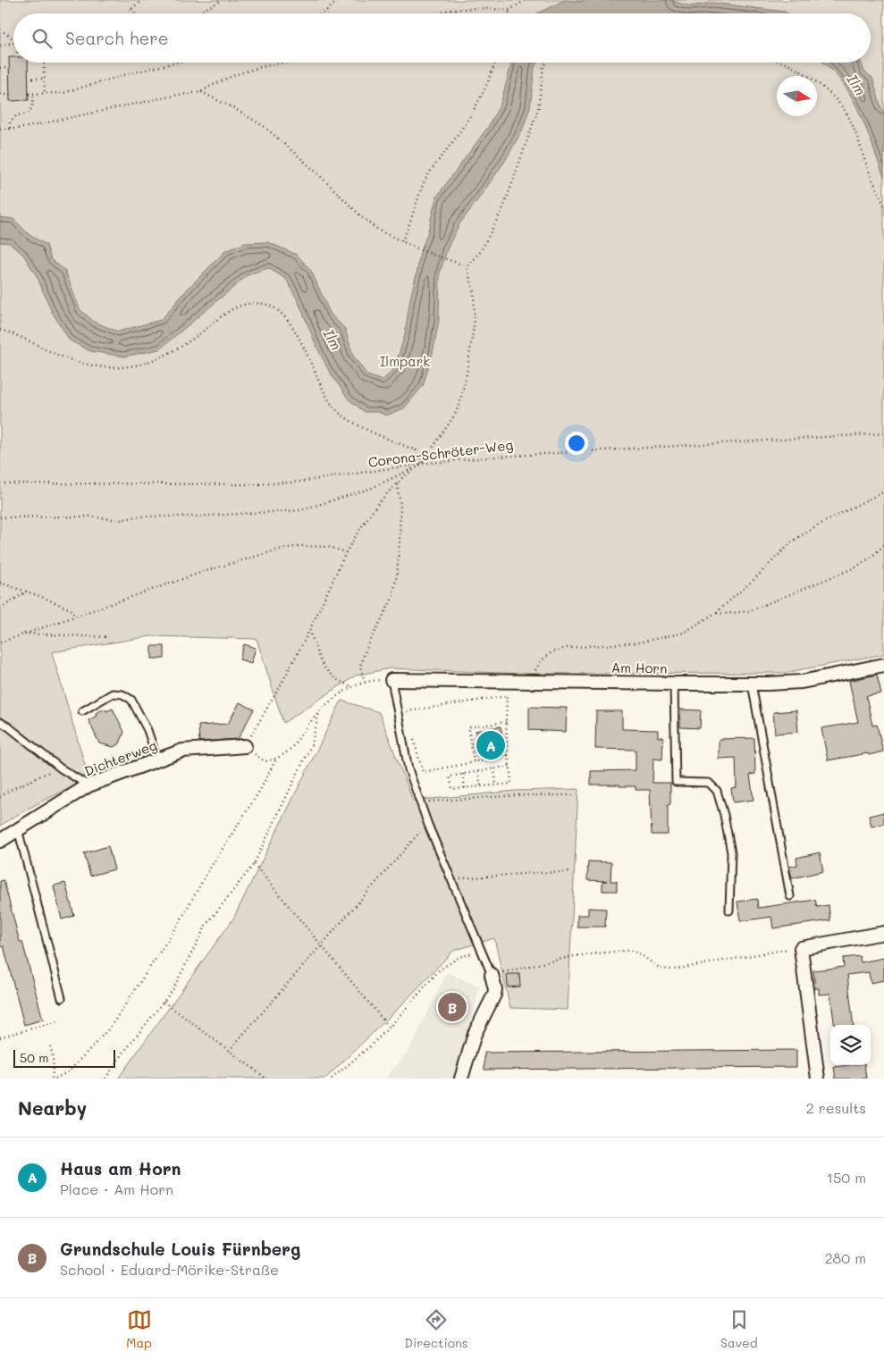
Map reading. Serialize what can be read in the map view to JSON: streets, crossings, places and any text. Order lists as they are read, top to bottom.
{
  "streets": {
    "street": ["Am Horn", "Dichterweg"],
    "path": ["Corona-Schröter-Weg"]
  },
  "water": ["Ilm"],
  "parks": ["Ilmpark"],
  "scale_bar": "50 m",
  "north": "right",
  "page": {
    "search": "Search here",
    "pins": ["A", "B"],
    "scale": "50 m",
    "heading": ["Nearby", "2 results"],
    "list": [
      {
        "mark": "A",
        "name": "Haus am Horn",
        "note": "Place · Am Horn",
        "value": "150 m"
      },
      {
        "mark": "B",
        "name": "Grundschule Louis Fürnberg",
        "note": "School · Eduard-Mörike-Straße",
        "value": "280 m"
      }
    ],
    "nav": ["Map", "Directions", "Saved"]
  }
}
